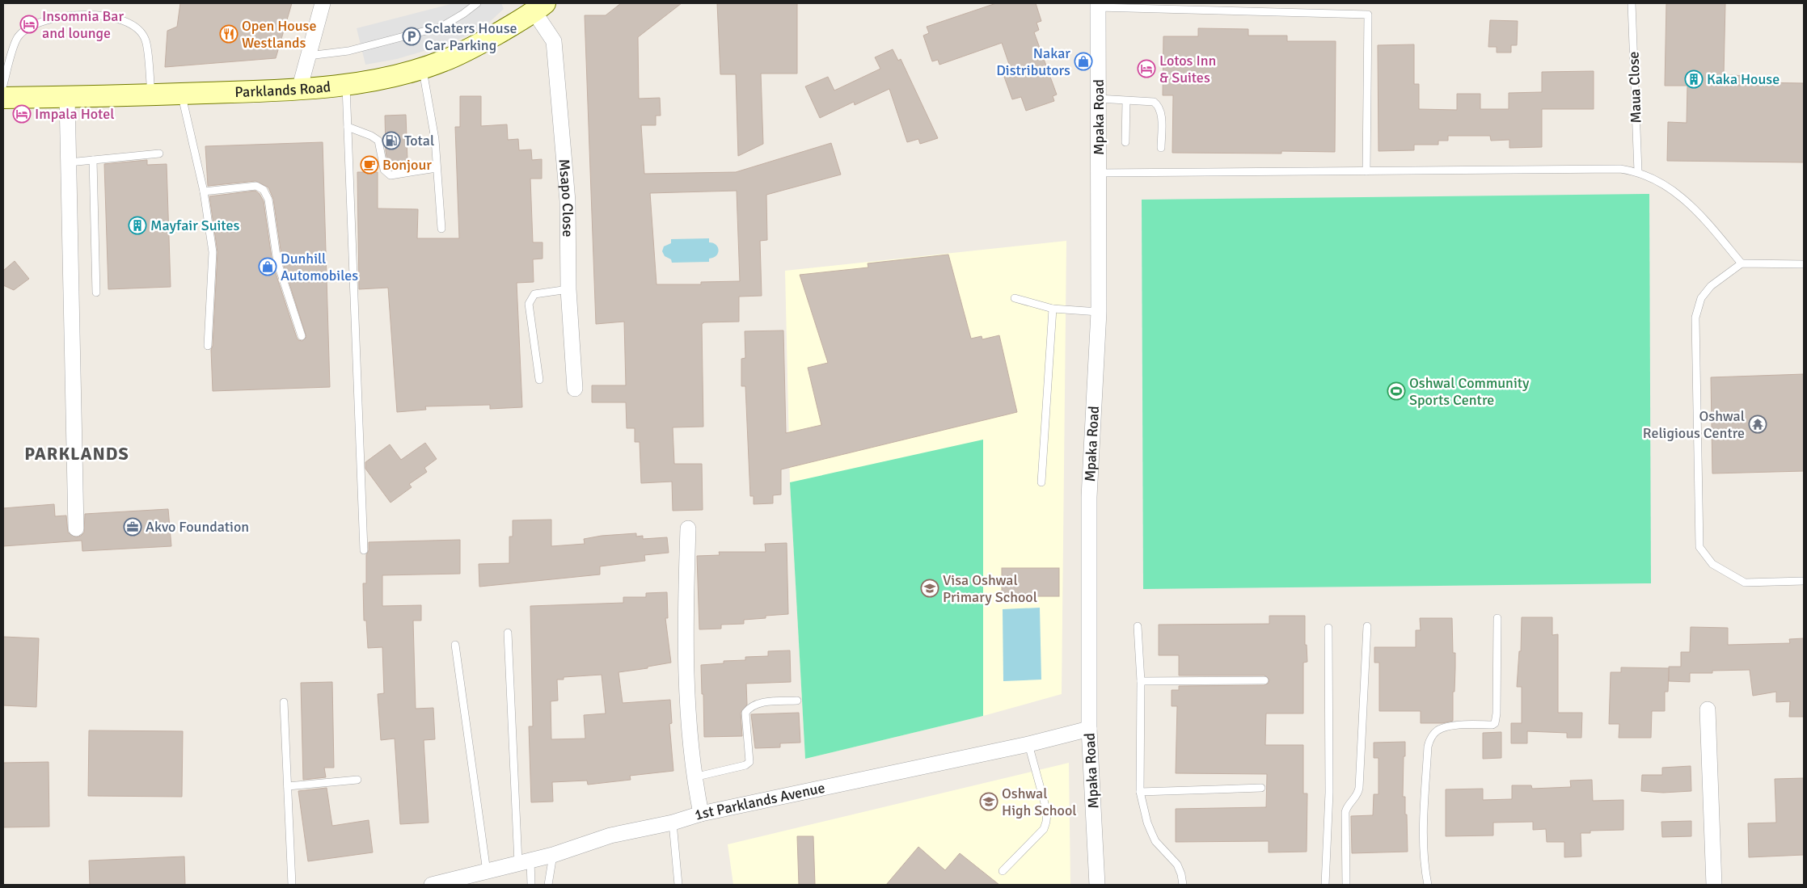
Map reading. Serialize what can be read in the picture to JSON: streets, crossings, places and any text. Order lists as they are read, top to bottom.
{
  "streets": {
    "main road": ["Parklands Road"],
    "street": ["Mpaka Road", "Msapo Close", "1st Parklands Avenue"],
    "lane": ["Maua Close"]
  },
  "crossings": [
    ["Parklands Road", "Msapo Close"],
    ["Mpaka Road", "1st Parklands Avenue"]
  ],
  "districts": ["PARKLANDS"],
  "places": {
    "hotel": ["Insomnia Bar and lounge", "Lotos Inn & Suites", "Impala Hotel"],
    "restaurant": ["Open House Westlands"],
    "parking": ["Sclaters House Car Parking"],
    "shop": ["Nakar Distributors", "Dunhill Automobiles"],
    "building": ["Kaka House", "Mayfair Suites"],
    "fuel station": ["Total"],
    "cafe": ["Bonjour"],
    "sports": ["Oshwal Community Sports Centre"],
    "temple": ["Oshwal Religious Centre"],
    "office": ["Akvo Foundation"],
    "school or university": ["Visa Oshwal Primary School", "Oshwal High School"]
  }
}
